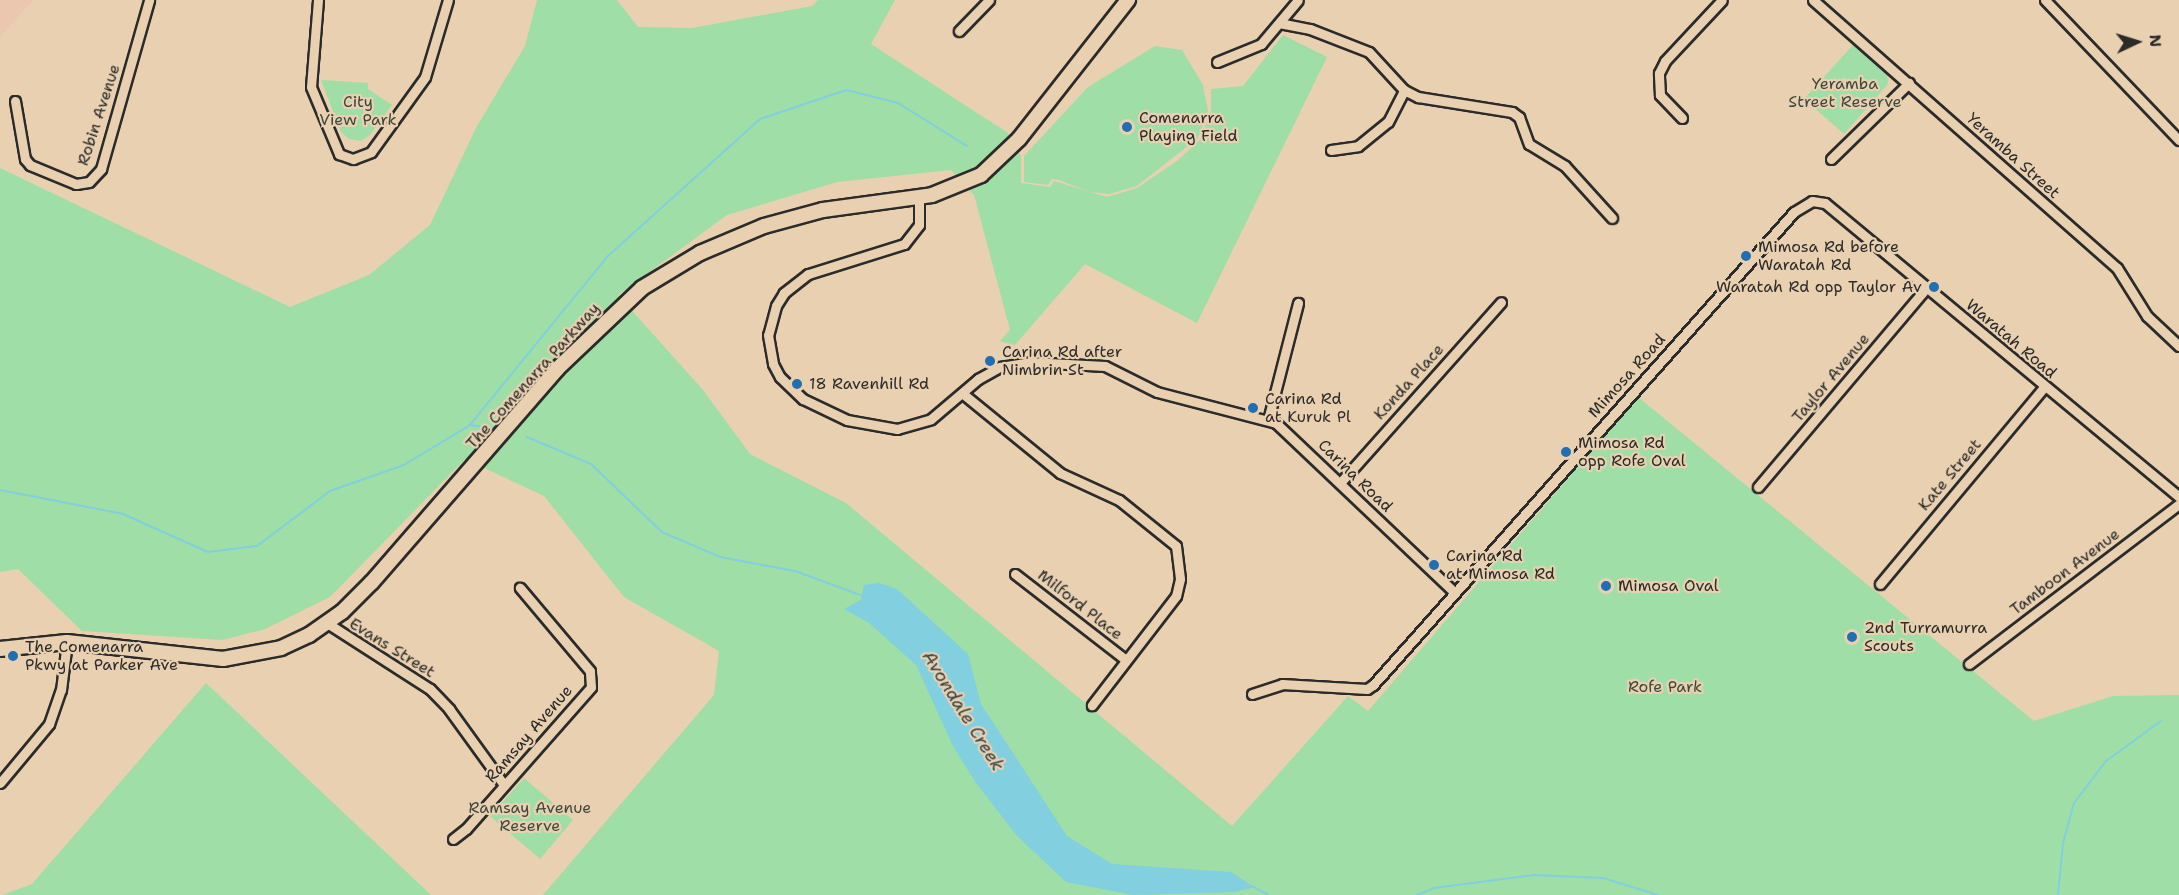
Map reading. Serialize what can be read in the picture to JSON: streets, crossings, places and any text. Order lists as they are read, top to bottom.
{
  "streets": {
    "main road": ["The Comenarra Parkway"],
    "street": [
      "Robin Avenue",
      "Yeramba Street",
      "Waratah Road",
      "Mimosa Road",
      "Taylor Avenue",
      "Konda Place",
      "Kate Street",
      "Carina Road",
      "Tamboon Avenue",
      "Milford Place",
      "Evans Street",
      "Ramsay Avenue"
    ]
  },
  "crossings": [
    ["Waratah Road", "Mimosa Road"],
    ["Waratah Road", "Taylor Avenue"],
    ["Waratah Road", "Kate Street"],
    ["The Comenarra Parkway", "Evans Street"],
    ["Mimosa Road", "Carina Road"],
    ["Konda Place", "Carina Road"],
    ["Evans Street", "Ramsay Avenue"]
  ],
  "water": ["Avondale Creek"],
  "parks": [
    "Yeramba Street Reserve",
    "City View Park",
    "Rofe Park",
    "Ramsay Avenue Reserve"
  ],
  "places": [
    "Comenarra Playing Field",
    "Mimosa Rd before Waratah Rd",
    "Waratah Rd opp Taylor Av",
    "Carina Rd after Nimbrin St",
    "18 Ravenhill Rd",
    "Carina Rd at Kuruk Pl",
    "Mimosa Rd opp Rofe Oval",
    "Carina Rd at Mimosa Rd",
    "Mimosa Oval",
    "2nd Turramurra Scouts",
    "The Comenarra Pkwy at Parker Ave"
  ],
  "north": "right"
}
